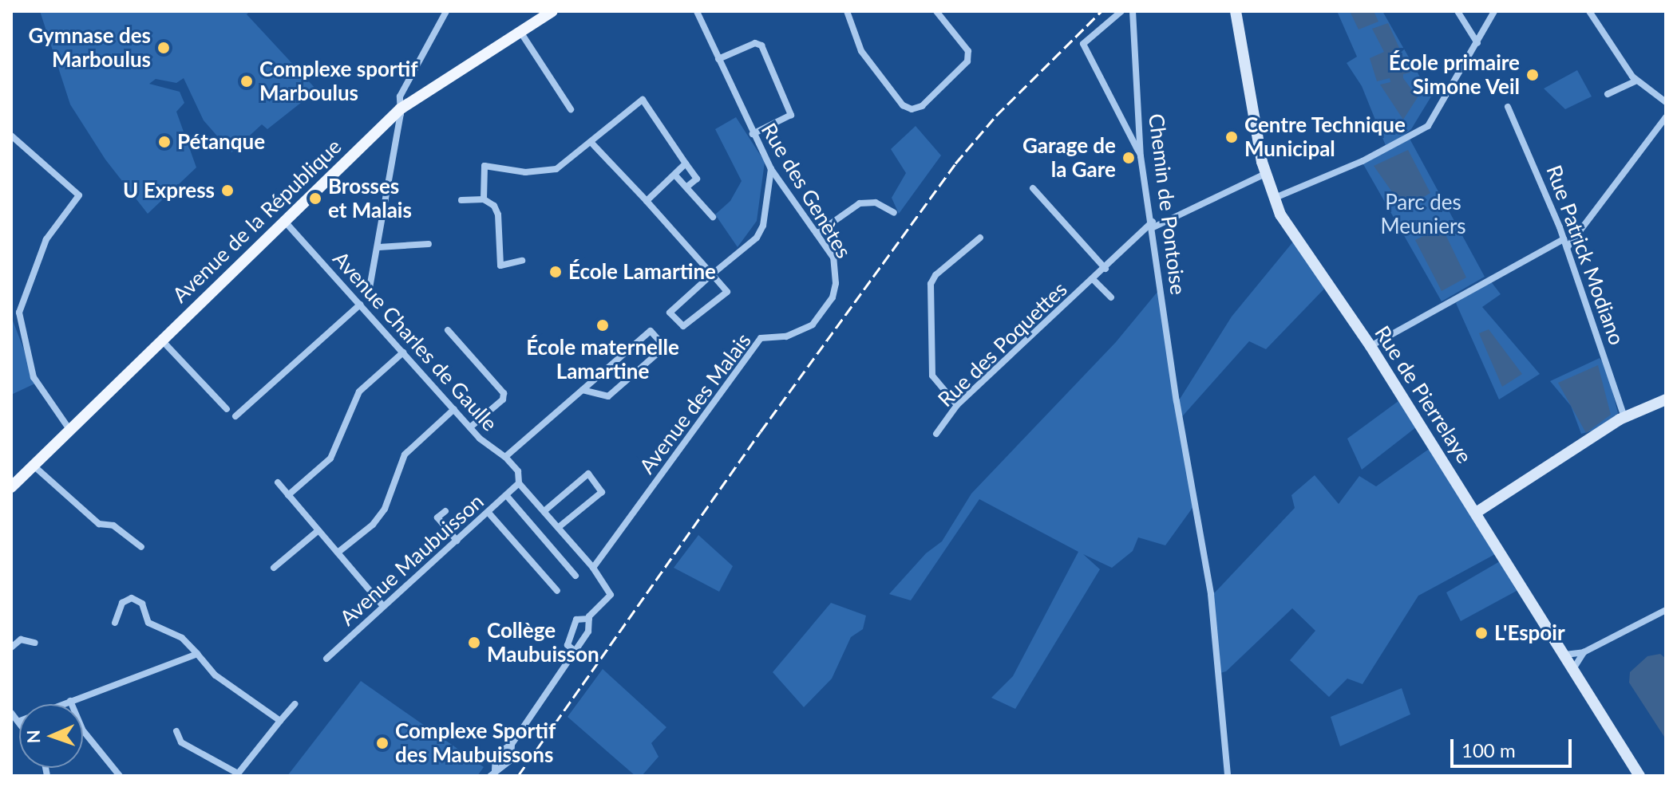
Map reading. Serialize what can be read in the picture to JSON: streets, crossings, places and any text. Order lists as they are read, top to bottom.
{
  "streets": {
    "main road": ["Avenue de la République", "Rue de Pierrelaye"],
    "street": [
      "Rue des Genètes",
      "Chemin de Pontoise",
      "Rue Patrick Modiano",
      "Avenue Charles de Gaulle",
      "Rue des Poquettes",
      "Avenue des Malais",
      "Avenue Maubuisson"
    ]
  },
  "crossings": [
    ["Rue des Genètes", "Avenue des Malais"],
    ["Chemin de Pontoise", "Rue des Poquettes"],
    ["Avenue de la République", "Avenue Charles de Gaulle"],
    ["Avenue Charles de Gaulle", "Avenue des Malais"],
    ["Avenue Charles de Gaulle", "Avenue Maubuisson"],
    ["Rue des Poquettes", "Rue de Pierrelaye"]
  ],
  "parks": ["Parc des Meuniers"],
  "places": [
    "Gymnase des Marboulus",
    "École primaire Simone Veil",
    "Complexe sportif Marboulus",
    "Centre Technique Municipal",
    "Pétanque",
    "Garage de la Gare",
    "U Express",
    "Brosses et Malais",
    "École Lamartine",
    "École maternelle Lamartine",
    "L'Espoir",
    "Collège Maubuisson",
    "Complexe Sportif des Maubuissons"
  ],
  "scale_bar": "100 m",
  "north": "left"
}
